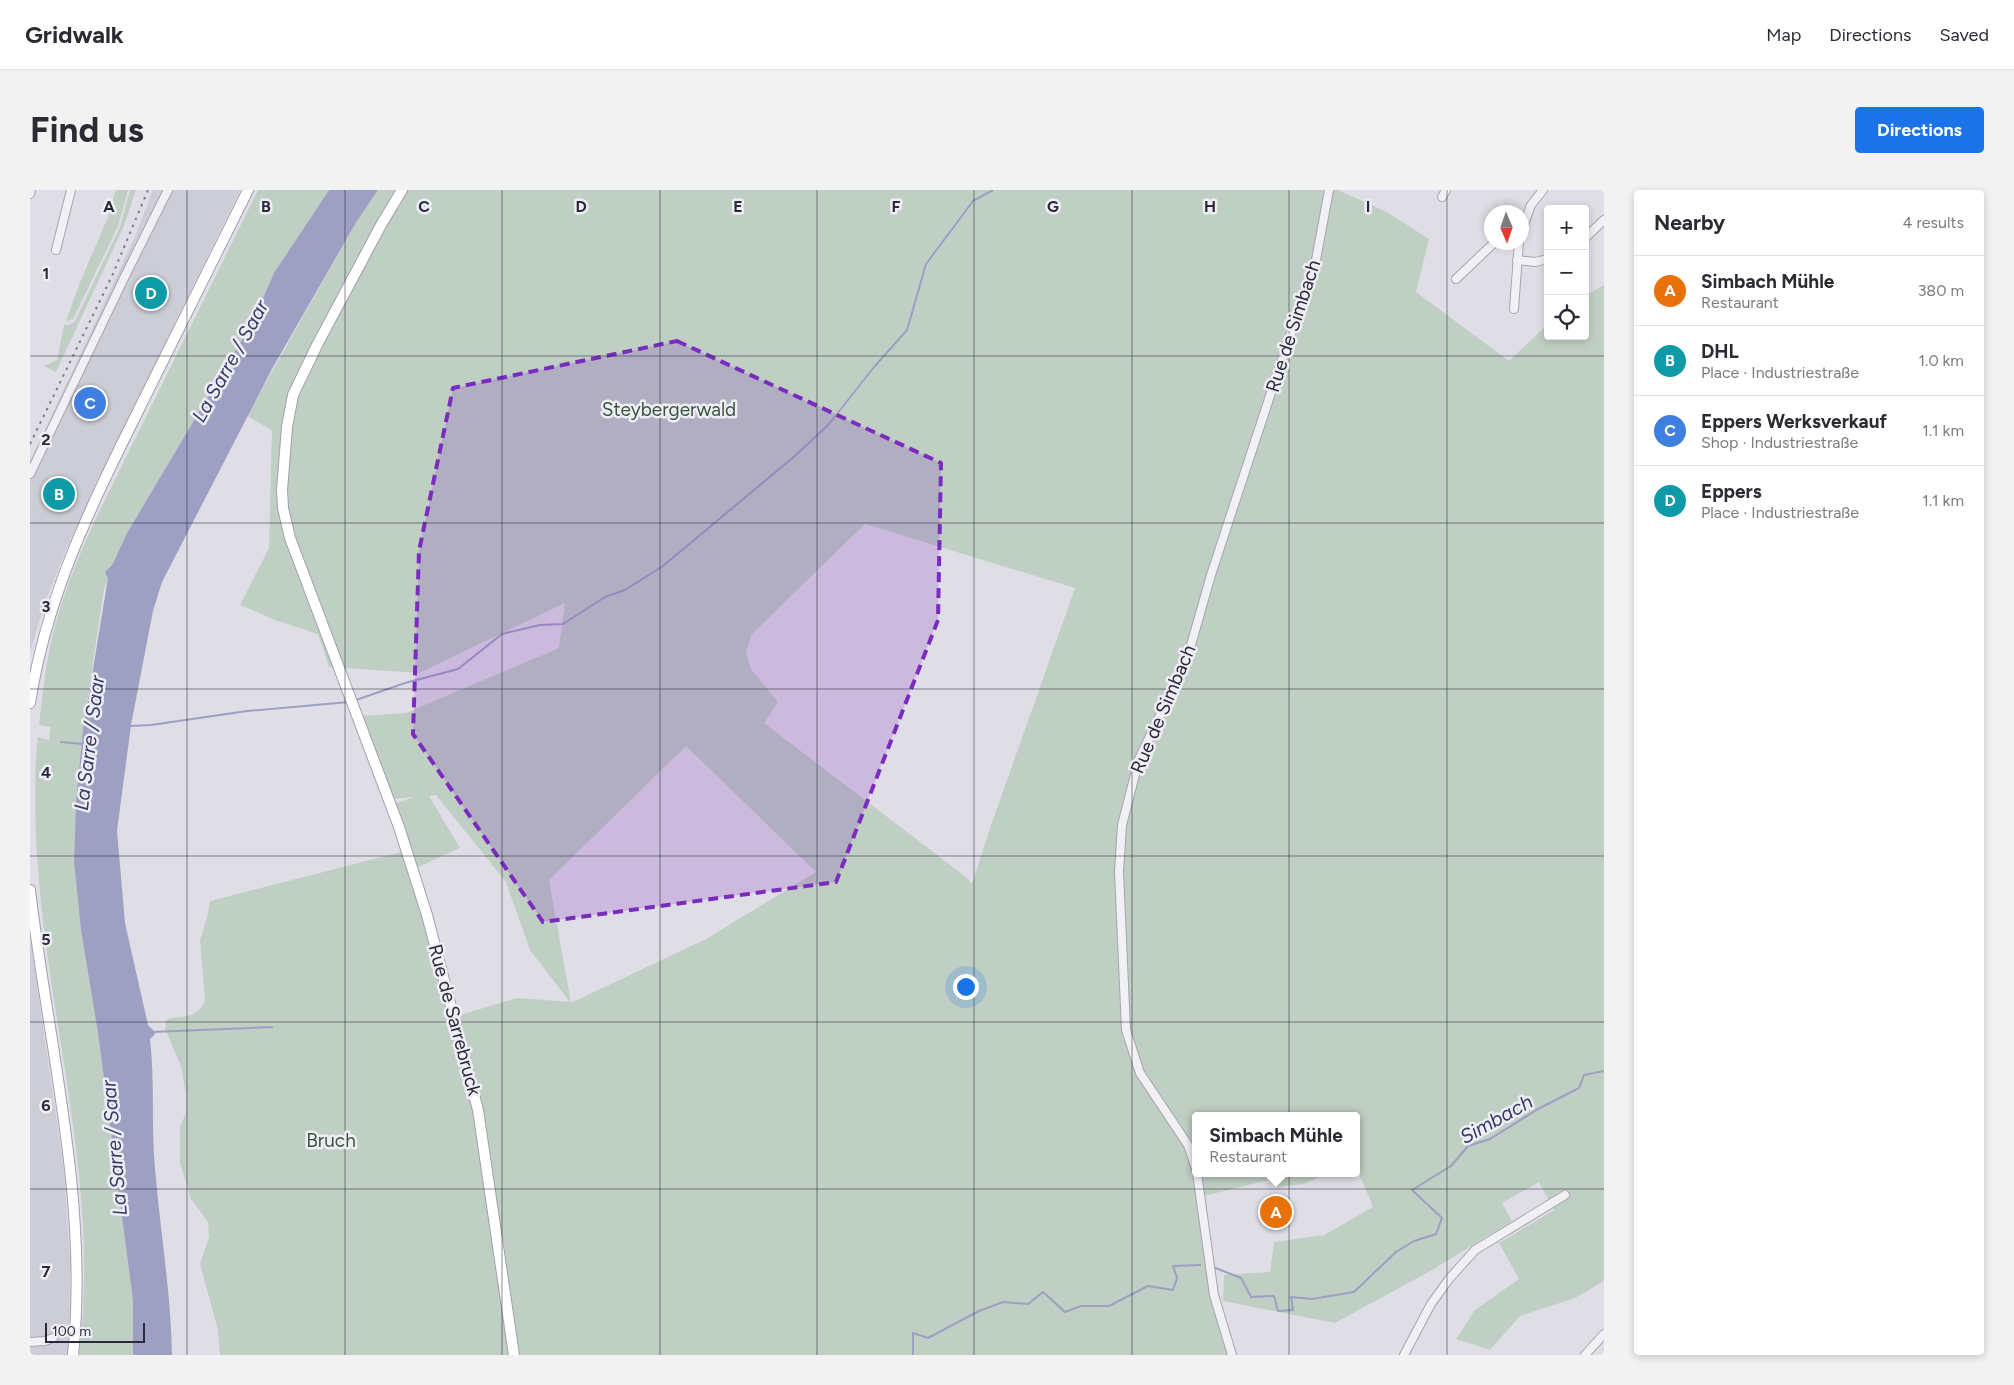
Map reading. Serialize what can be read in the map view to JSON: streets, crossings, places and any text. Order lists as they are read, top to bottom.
{
  "streets": {
    "main road": ["Rue de Sarrebruck"],
    "street": ["Rue de Simbach"]
  },
  "water": ["La Sarre / Saar", "Simbach"],
  "parks": ["Steybergerwald", "Bruch"],
  "scale_bar": "100 m",
  "north": "bottom",
  "page": {
    "header": "Gridwalk",
    "nav": ["Map", "Directions", "Saved"],
    "buttons": "Directions",
    "title": "Find us",
    "heading": ["Nearby", "4 results"],
    "map_buttons": ["+", "−"],
    "list": [
      {
        "mark": "A",
        "name": "Simbach Mühle",
        "note": "Restaurant",
        "value": "380 m"
      },
      {
        "mark": "B",
        "name": "DHL",
        "note": "Place · Industriestraße",
        "value": "1.0 km"
      },
      {
        "mark": "C",
        "name": "Eppers Werksverkauf",
        "note": "Shop · Industriestraße",
        "value": "1.1 km"
      },
      {
        "mark": "D",
        "name": "Eppers",
        "note": "Place · Industriestraße",
        "value": "1.1 km"
      }
    ],
    "pins": [
      "D",
      "C",
      "B",
      "A"
    ],
    "popup": ["Simbach Mühle", "Restaurant"],
    "scale": "100 m"
  },
  "grid": {
    "columns": [
      "A",
      "B",
      "C",
      "D",
      "E",
      "F",
      "G",
      "H",
      "I"
    ],
    "rows": [
      "1",
      "2",
      "3",
      "4",
      "5",
      "6",
      "7"
    ]
  }
}
